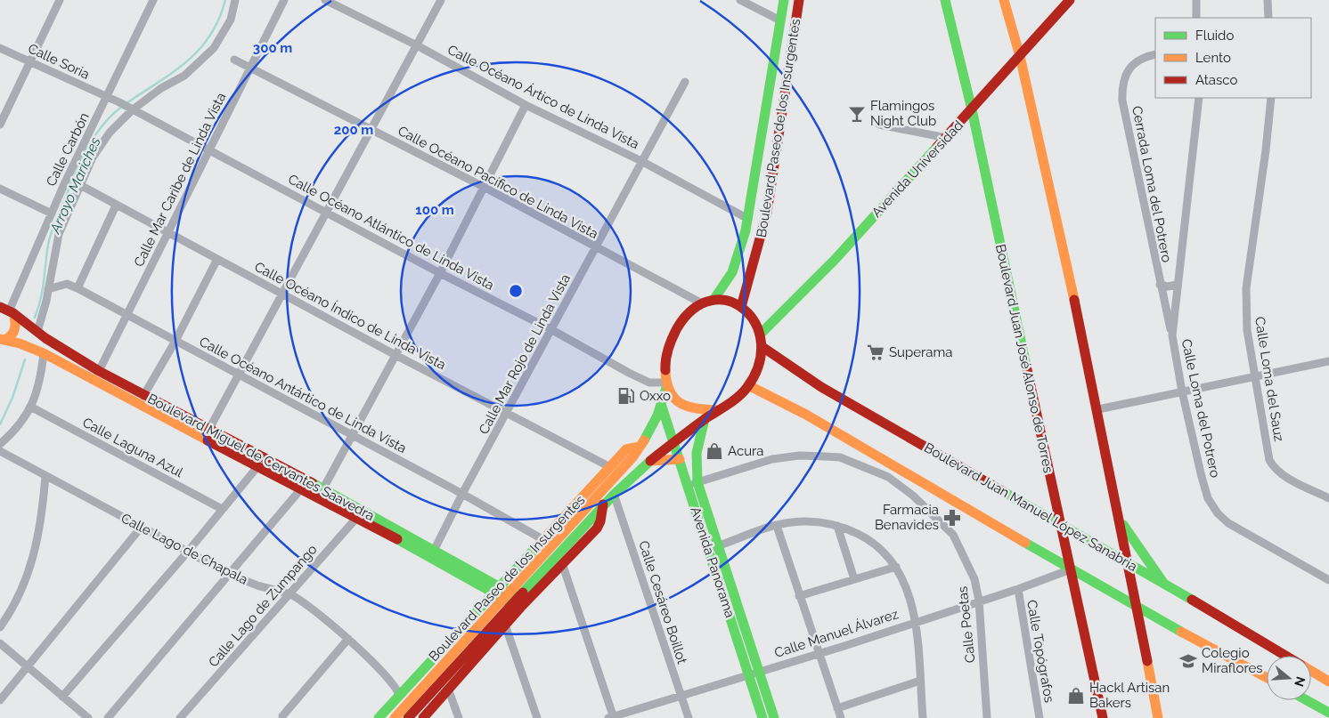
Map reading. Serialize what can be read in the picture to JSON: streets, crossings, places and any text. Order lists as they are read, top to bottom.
{
  "streets": {
    "main road": [
      "Boulevard Paseo de los Insurgentes",
      "Avenida Universidad",
      "Boulevard Juan José Alonso de Torres",
      "Boulevard Miguel de Cervantes Saavedra",
      "Boulevard Juan Manuel López Sanabria",
      "Avenida Panorama"
    ],
    "street": [
      "Calle Soria",
      "Calle Océano Ártico de Linda Vista",
      "Calle Carbón",
      "Calle Mar Caribe de Linda Vista",
      "Calle Océano Pacífico de Linda Vista",
      "Cerrada Loma del Potrero",
      "Calle Océano Atlántico de Linda Vista",
      "Calle Océano Índico de Linda Vista",
      "Calle Mar Rojo de Linda Vista",
      "Calle Loma del Sauz",
      "Calle Océano Antártico de Linda Vista",
      "Calle Loma del Potrero",
      "Calle Laguna Azul",
      "Calle Lago de Chapala",
      "Calle Cesáreo Boillot",
      "Calle Lago de Zumpango",
      "Calle Poetas",
      "Calle Manuel Álvarez",
      "Calle Topógrafos"
    ]
  },
  "crossings": [
    ["Calle Soria", "Calle Carbón"],
    ["Calle Soria", "Calle Océano Atlántico de Linda Vista"],
    ["Calle Océano Ártico de Linda Vista", "Boulevard Paseo de los Insurgentes"],
    ["Calle Océano Ártico de Linda Vista", "Calle Mar Rojo de Linda Vista"],
    ["Boulevard Paseo de los Insurgentes", "Avenida Universidad"],
    ["Boulevard Paseo de los Insurgentes", "Calle Océano Pacífico de Linda Vista"],
    ["Boulevard Paseo de los Insurgentes", "Calle Océano Atlántico de Linda Vista"],
    ["Boulevard Paseo de los Insurgentes", "Calle Océano Índico de Linda Vista"],
    ["Boulevard Paseo de los Insurgentes", "Calle Océano Antártico de Linda Vista"],
    ["Boulevard Paseo de los Insurgentes", "Boulevard Miguel de Cervantes Saavedra"],
    ["Boulevard Paseo de los Insurgentes", "Boulevard Juan Manuel López Sanabria"],
    ["Boulevard Paseo de los Insurgentes", "Calle Lago de Chapala"],
    ["Boulevard Paseo de los Insurgentes", "Avenida Panorama"],
    ["Boulevard Paseo de los Insurgentes", "Calle Cesáreo Boillot"],
    ["Calle Carbón", "Calle Océano Atlántico de Linda Vista"],
    ["Calle Carbón", "Boulevard Miguel de Cervantes Saavedra"],
    ["Avenida Universidad", "Calle Océano Pacífico de Linda Vista"],
    ["Avenida Universidad", "Calle Océano Atlántico de Linda Vista"],
    ["Avenida Universidad", "Boulevard Juan José Alonso de Torres"],
    ["Avenida Universidad", "Boulevard Juan Manuel López Sanabria"],
    ["Calle Mar Caribe de Linda Vista", "Calle Océano Pacífico de Linda Vista"],
    ["Calle Mar Caribe de Linda Vista", "Calle Océano Atlántico de Linda Vista"],
    ["Calle Mar Caribe de Linda Vista", "Calle Océano Índico de Linda Vista"],
    ["Calle Mar Caribe de Linda Vista", "Calle Océano Antártico de Linda Vista"],
    ["Calle Mar Caribe de Linda Vista", "Boulevard Miguel de Cervantes Saavedra"],
    ["Calle Océano Pacífico de Linda Vista", "Calle Océano Atlántico de Linda Vista"],
    ["Calle Océano Pacífico de Linda Vista", "Calle Mar Rojo de Linda Vista"],
    ["Calle Océano Pacífico de Linda Vista", "Boulevard Juan Manuel López Sanabria"],
    ["Cerrada Loma del Potrero", "Calle Loma del Potrero"],
    ["Calle Océano Atlántico de Linda Vista", "Calle Mar Rojo de Linda Vista"],
    ["Calle Océano Atlántico de Linda Vista", "Boulevard Juan Manuel López Sanabria"],
    ["Calle Océano Índico de Linda Vista", "Calle Mar Rojo de Linda Vista"],
    ["Calle Mar Rojo de Linda Vista", "Calle Océano Antártico de Linda Vista"],
    ["Calle Mar Rojo de Linda Vista", "Boulevard Miguel de Cervantes Saavedra"],
    ["Boulevard Juan José Alonso de Torres", "Boulevard Juan Manuel López Sanabria"],
    ["Boulevard Juan José Alonso de Torres", "Calle Manuel Álvarez"],
    ["Boulevard Miguel de Cervantes Saavedra", "Calle Lago de Zumpango"],
    ["Calle Lago de Chapala", "Calle Lago de Zumpango"],
    ["Avenida Panorama", "Calle Poetas"],
    ["Avenida Panorama", "Calle Manuel Álvarez"],
    ["Calle Cesáreo Boillot", "Calle Manuel Álvarez"],
    ["Calle Poetas", "Calle Manuel Álvarez"],
    ["Calle Manuel Álvarez", "Calle Topógrafos"]
  ],
  "water": ["Arroyo Mariches"],
  "places": {
    "bar": ["Flamingos Night Club"],
    "supermarket": ["Superama"],
    "fuel station": ["Oxxo"],
    "shop": ["Acura", "Hackl Artisan Bakers"],
    "pharmacy": ["Farmacia Benavides"],
    "school or university": ["Colegio Miraflores"]
  },
  "legend": ["Fluido", "Lento", "Atasco"],
  "north": "right",
  "rings": ["300 m", "200 m", "100 m"]
}
